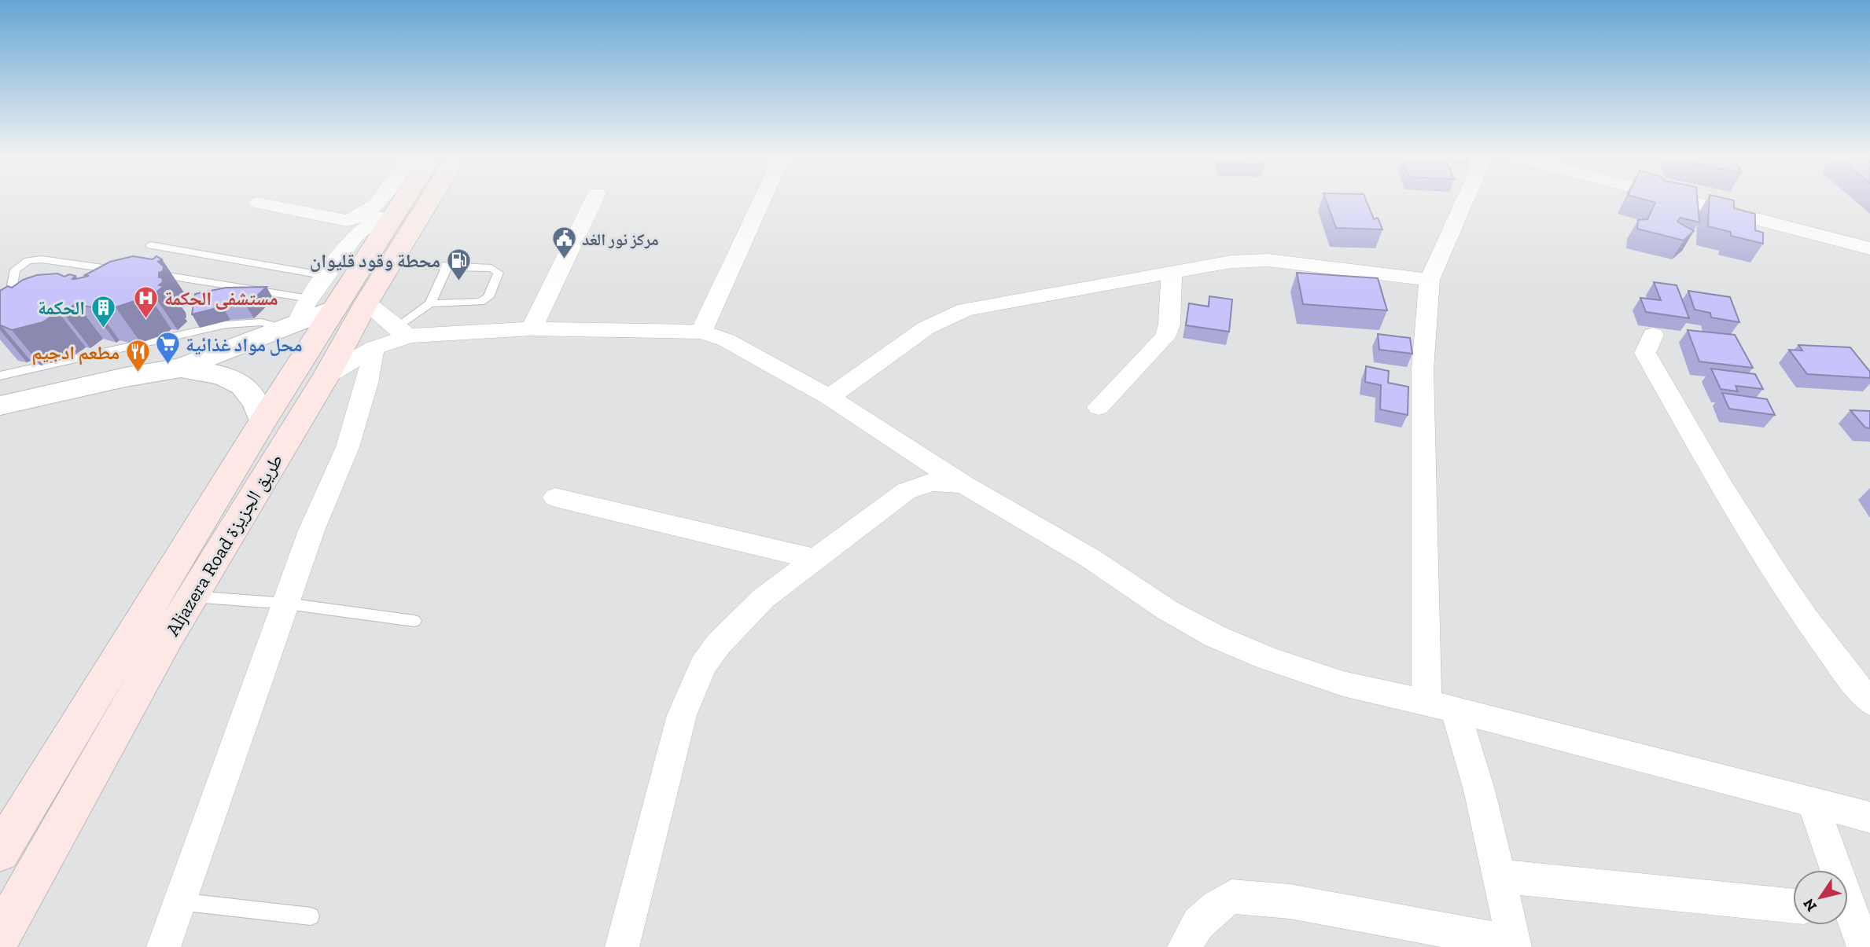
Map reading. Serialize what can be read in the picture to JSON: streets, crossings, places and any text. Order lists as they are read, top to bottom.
{
  "streets": {
    "main road": ["Aljazera Road طريق الجزيزة"]
  },
  "places": {
    "public building": ["مركز نور الغد"],
    "fuel station": ["محطة وقود قليوان"],
    "hospital": ["مستشفى الحكمة"],
    "building": ["الحكمة"],
    "supermarket": ["محل مواد غذائية"],
    "restaurant": ["مطعم ادجيم"]
  },
  "north": "bottom left"
}
